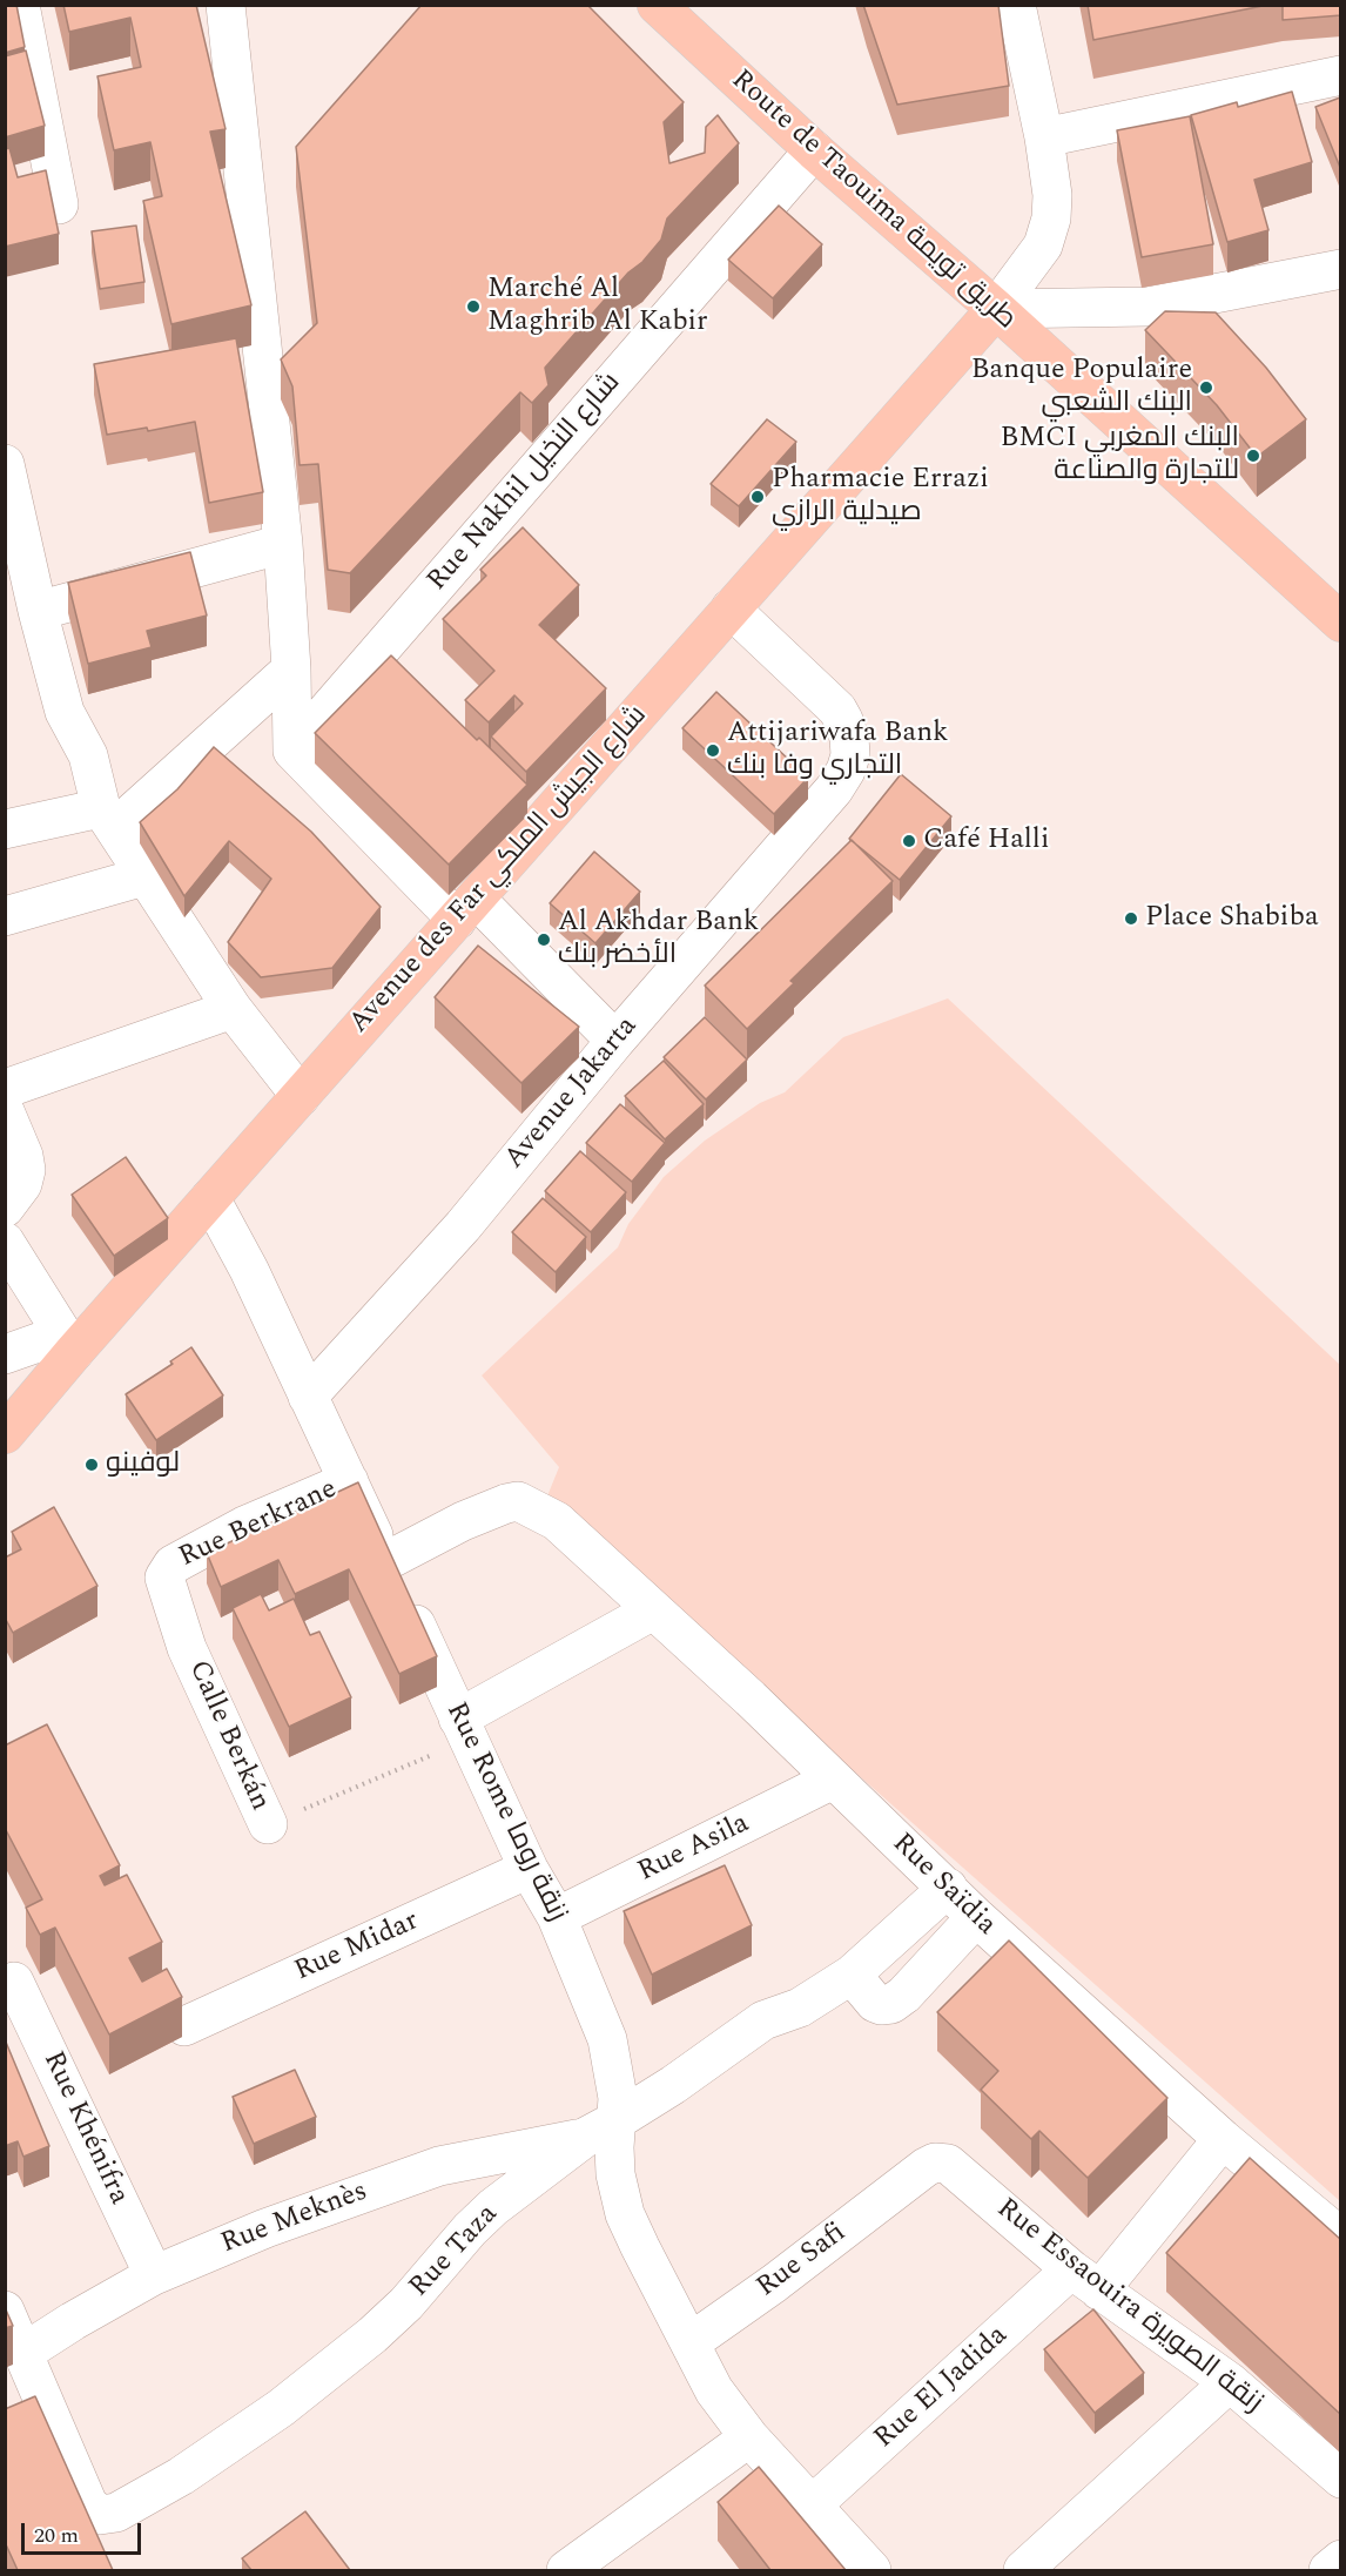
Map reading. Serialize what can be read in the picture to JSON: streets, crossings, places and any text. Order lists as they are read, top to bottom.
{
  "streets": {
    "main road": ["Route de Taouima طريق تويمة", "Avenue des Far شارع الجيش الملكي"],
    "street": [
      "Rue Nakhil شارع النخيل",
      "Avenue Jakarta",
      "Rue Berkrane",
      "Calle Berkán",
      "Rue Rome زنقة روما",
      "Rue Asila",
      "Rue Saïdia",
      "Rue Midar",
      "Rue Khénifra",
      "Rue Meknès",
      "Rue Taza",
      "Rue Safi",
      "Rue Essaouira زنقة الصويرة",
      "Rue El Jadida"
    ]
  },
  "crossings": [
    ["Route de Taouima طريق تويمة", "Rue Nakhil شارع النخيل"],
    ["Route de Taouima طريق تويمة", "Avenue des Far شارع الجيش الملكي"],
    ["Avenue des Far شارع الجيش الملكي", "Avenue Jakarta"],
    ["Avenue des Far شارع الجيش الملكي", "Rue Rome زنقة روما"],
    ["Avenue Jakarta", "Rue Rome زنقة روما"],
    ["Rue Berkrane", "Calle Berkán"],
    ["Rue Berkrane", "Rue Rome زنقة روما"],
    ["Rue Rome زنقة روما", "Rue Asila"],
    ["Rue Rome زنقة روما", "Rue Saïdia"],
    ["Rue Rome زنقة روما", "Rue Midar"],
    ["Rue Rome زنقة روما", "Rue Meknès"],
    ["Rue Rome زنقة روما", "Rue Taza"],
    ["Rue Rome زنقة روما", "Rue Safi"],
    ["Rue Rome زنقة روما", "Rue El Jadida"],
    ["Rue Asila", "Rue Saïdia"],
    ["Rue Saïdia", "Rue Taza"],
    ["Rue Saïdia", "Rue El Jadida"],
    ["Rue Khénifra", "Rue Meknès"],
    ["Rue Meknès", "Rue Taza"],
    ["Rue Safi", "Rue Essaouira زنقة الصويرة"],
    ["Rue Essaouira زنقة الصويرة", "Rue El Jadida"]
  ],
  "places": [
    "Marché Al Maghrib Al Kabir",
    "Banque Populaire البنك الشعبي",
    "BMCI البنك المغربي للتجارة والصناعة",
    "Pharmacie Errazi صيدلية الرازي",
    "Attijariwafa Bank التجاري وفا بنك",
    "Café Halli",
    "Place Shabiba",
    "Al Akhdar Bank الأخضر بنك",
    "لوفينو"
  ],
  "scale_bar": "20 m"
}
